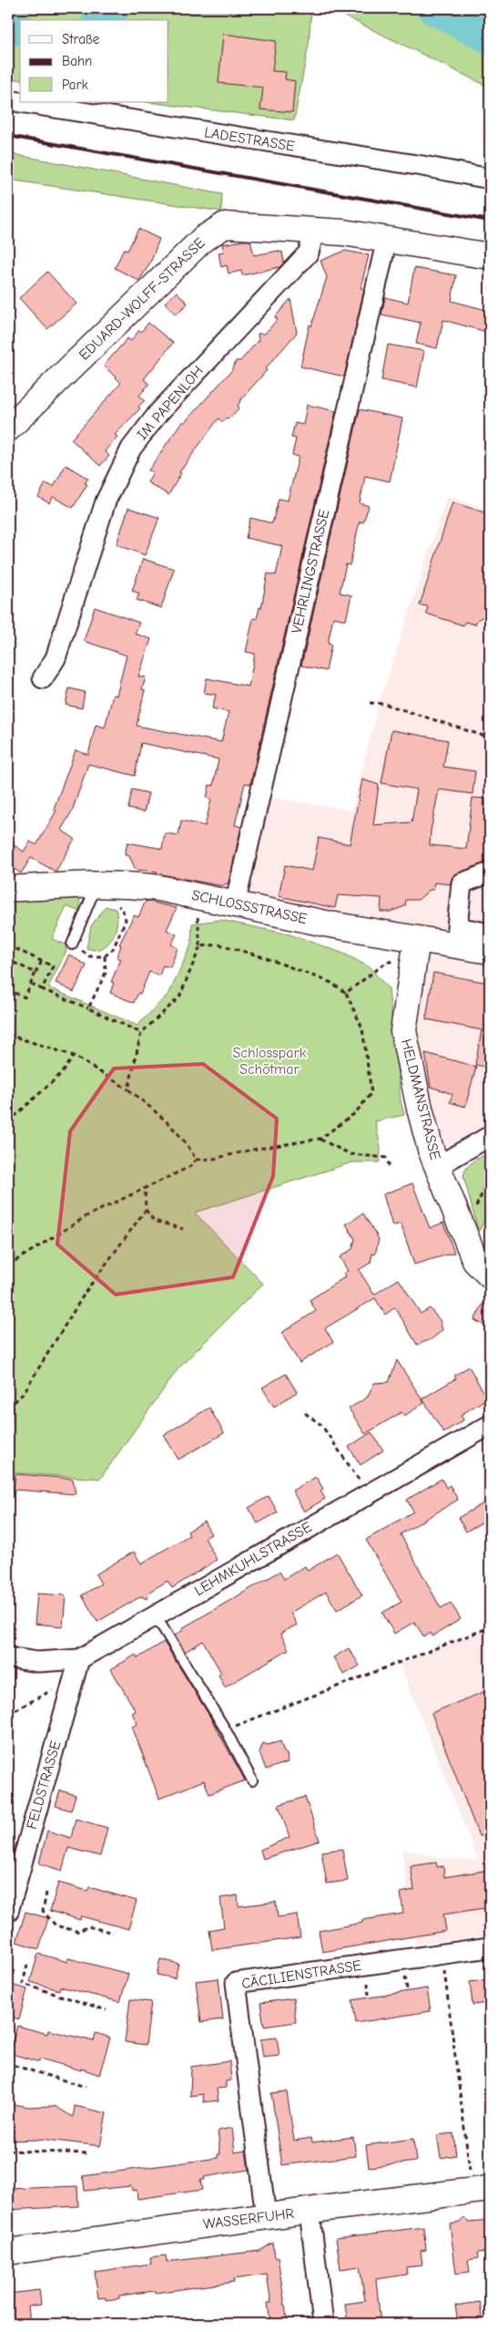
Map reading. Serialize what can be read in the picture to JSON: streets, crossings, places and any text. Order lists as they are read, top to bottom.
{
  "streets": {
    "street": [
      "LADESTRASSE",
      "EDUARD-WOLFF-STRASSE",
      "IM PAPENLOH",
      "VEHRLINGSTRASSE",
      "SCHLOSSSTRASSE",
      "HELDMANSTRASSE",
      "LEHMKUHLSTRASSE",
      "FELDSTRASSE",
      "CÄCILIENSTRASSE",
      "WASSERFUHR"
    ]
  },
  "crossings": [
    ["EDUARD-WOLFF-STRASSE", "IM PAPENLOH"],
    ["EDUARD-WOLFF-STRASSE", "VEHRLINGSTRASSE"],
    ["VEHRLINGSTRASSE", "SCHLOSSSTRASSE"],
    ["SCHLOSSSTRASSE", "HELDMANSTRASSE"],
    ["LEHMKUHLSTRASSE", "FELDSTRASSE"],
    ["CÄCILIENSTRASSE", "WASSERFUHR"]
  ],
  "parks": ["Schlosspark Schötmar"],
  "legend": ["Straße", "Bahn", "Park"]
}
